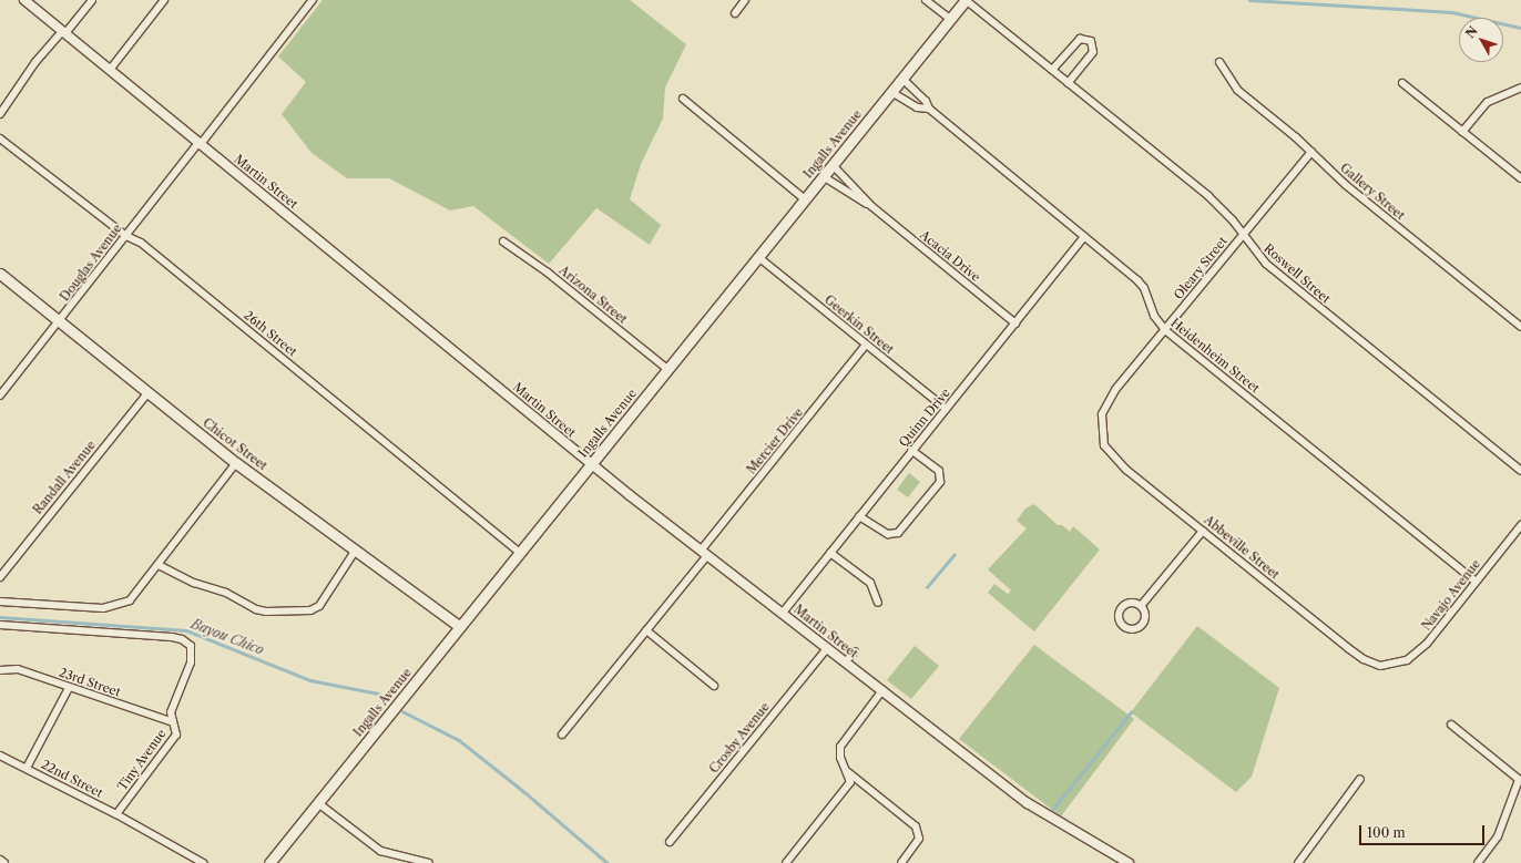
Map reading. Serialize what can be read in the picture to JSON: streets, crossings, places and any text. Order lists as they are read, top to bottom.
{
  "streets": {
    "main road": ["Ingalls Avenue", "Chicot Street"],
    "street": [
      "Martin Street",
      "Gallery Street",
      "Acacia Drive",
      "Douglas Avenue",
      "Oleary Street",
      "Roswell Street",
      "Arizona Street",
      "Geerkin Street",
      "26th Street",
      "Heidenheim Street",
      "Quinn Drive",
      "Mercier Drive",
      "Randall Avenue",
      "Abbeville Street",
      "Navajo Avenue",
      "23rd Street",
      "Crosby Avenue",
      "Tiny Avenue",
      "22nd Street"
    ]
  },
  "crossings": [
    ["Ingalls Avenue", "Martin Street"],
    ["Ingalls Avenue", "Acacia Drive"],
    ["Ingalls Avenue", "Roswell Street"],
    ["Ingalls Avenue", "Arizona Street"],
    ["Ingalls Avenue", "Geerkin Street"],
    ["Ingalls Avenue", "26th Street"],
    ["Ingalls Avenue", "Heidenheim Street"],
    ["Ingalls Avenue", "Chicot Street"],
    ["Martin Street", "Douglas Avenue"],
    ["Martin Street", "Quinn Drive"],
    ["Martin Street", "Mercier Drive"],
    ["Martin Street", "Crosby Avenue"],
    ["Gallery Street", "Oleary Street"],
    ["Acacia Drive", "Quinn Drive"],
    ["Douglas Avenue", "26th Street"],
    ["Douglas Avenue", "Chicot Street"],
    ["Oleary Street", "Roswell Street"],
    ["Oleary Street", "Heidenheim Street"],
    ["Oleary Street", "Abbeville Street"],
    ["Geerkin Street", "Quinn Drive"],
    ["Geerkin Street", "Mercier Drive"],
    ["Heidenheim Street", "Quinn Drive"],
    ["Heidenheim Street", "Navajo Avenue"],
    ["Chicot Street", "Randall Avenue"],
    ["Abbeville Street", "Navajo Avenue"],
    ["23rd Street", "Tiny Avenue"],
    ["Tiny Avenue", "22nd Street"]
  ],
  "water": ["Bayou Chico"],
  "scale_bar": "100 m",
  "north": "top left"
}
